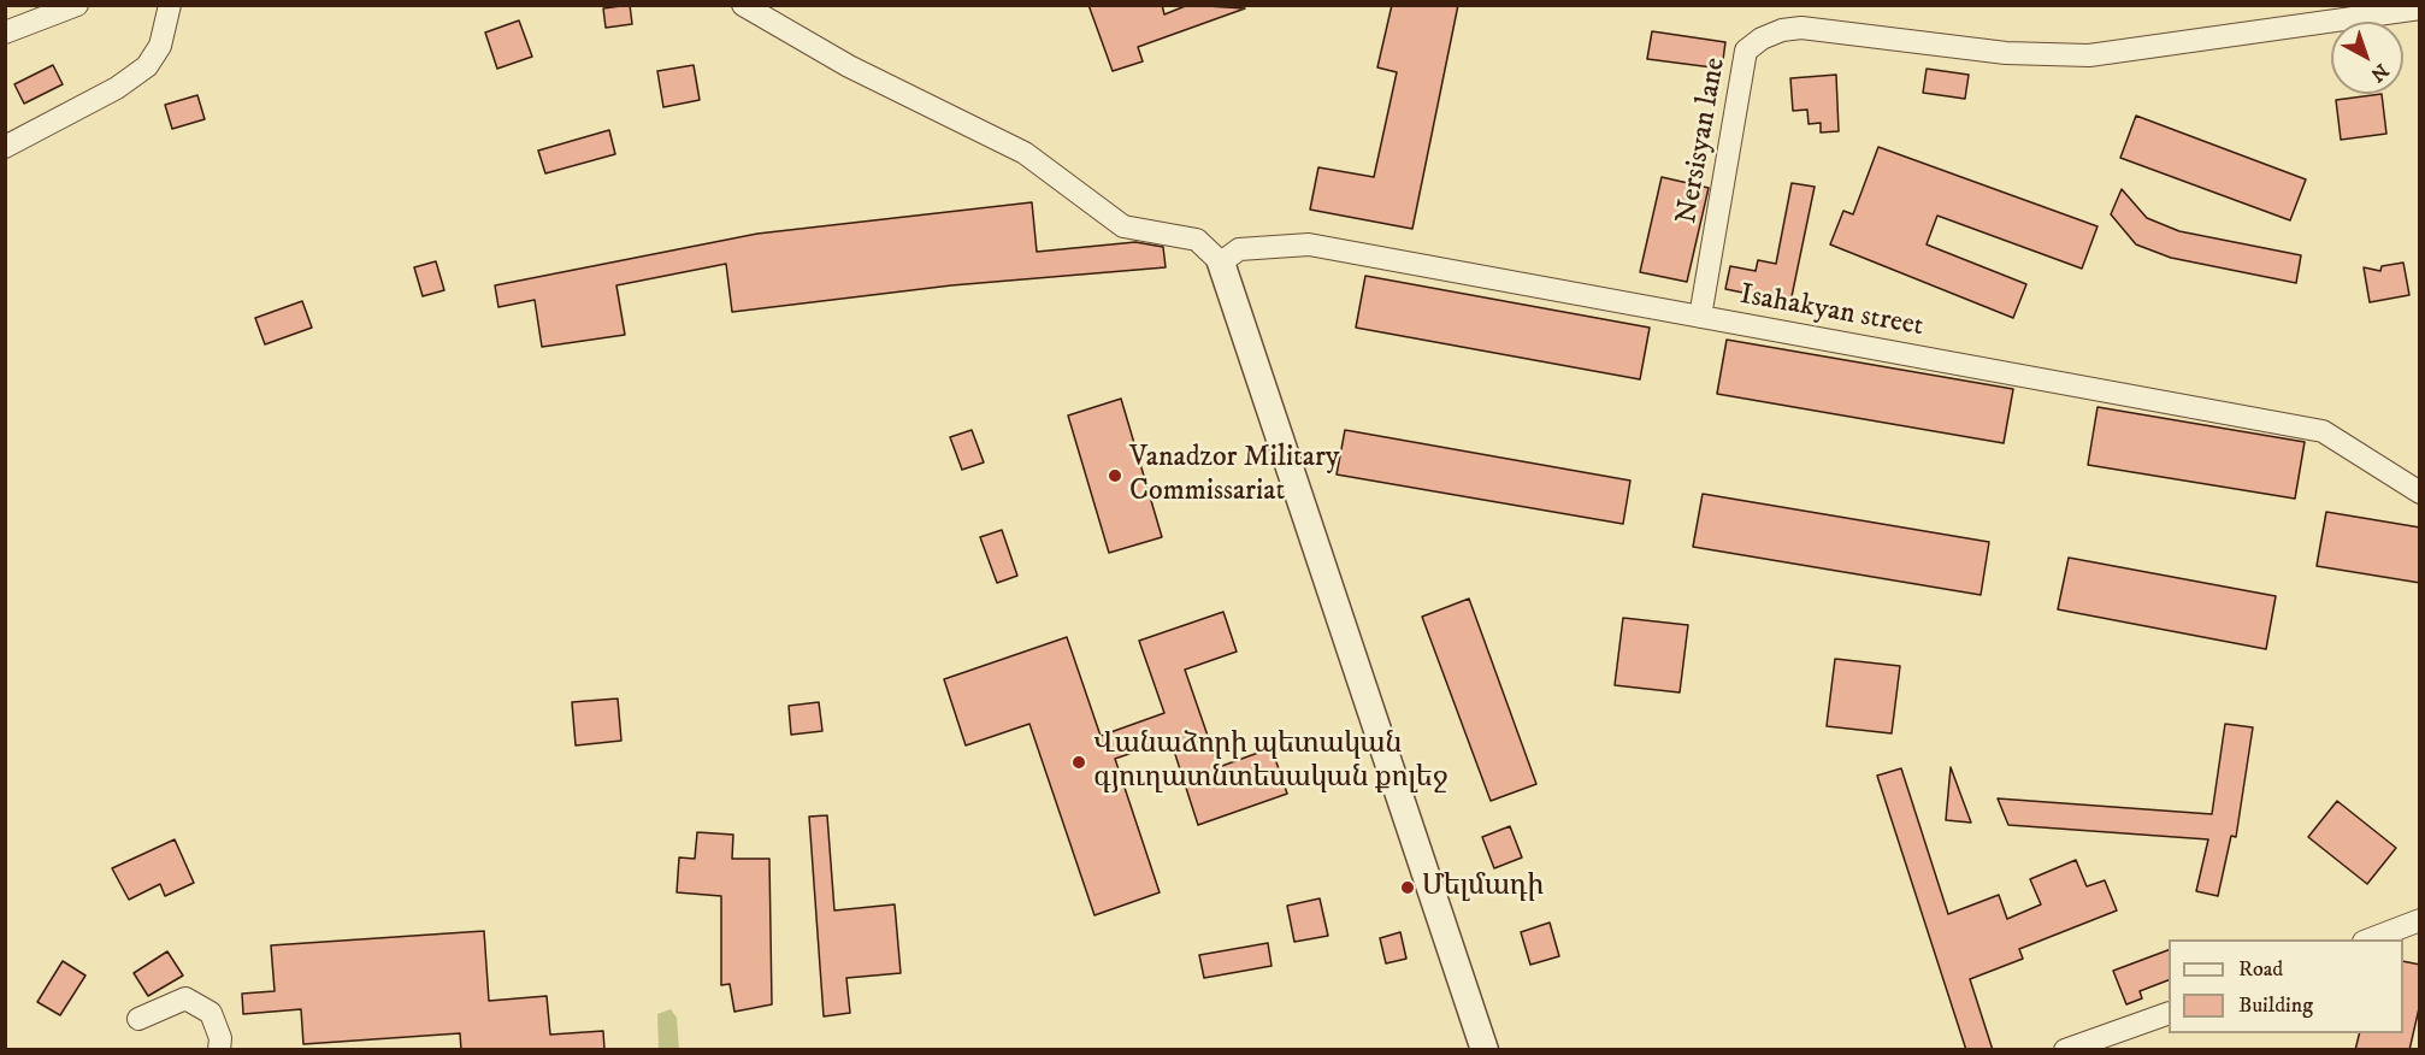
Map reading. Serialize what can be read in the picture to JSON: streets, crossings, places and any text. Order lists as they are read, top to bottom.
{
  "streets": {
    "street": ["Nersisyan lane", "Isahakyan street"]
  },
  "crossings": [
    ["Nersisyan lane", "Isahakyan street"]
  ],
  "places": ["Vanadzor Military Commissariat", "Վանաձորի պետական գյուղատնտեսական քոլեջ", "Մելմադի"],
  "legend": ["Road", "Building"],
  "north": "bottom right"
}
